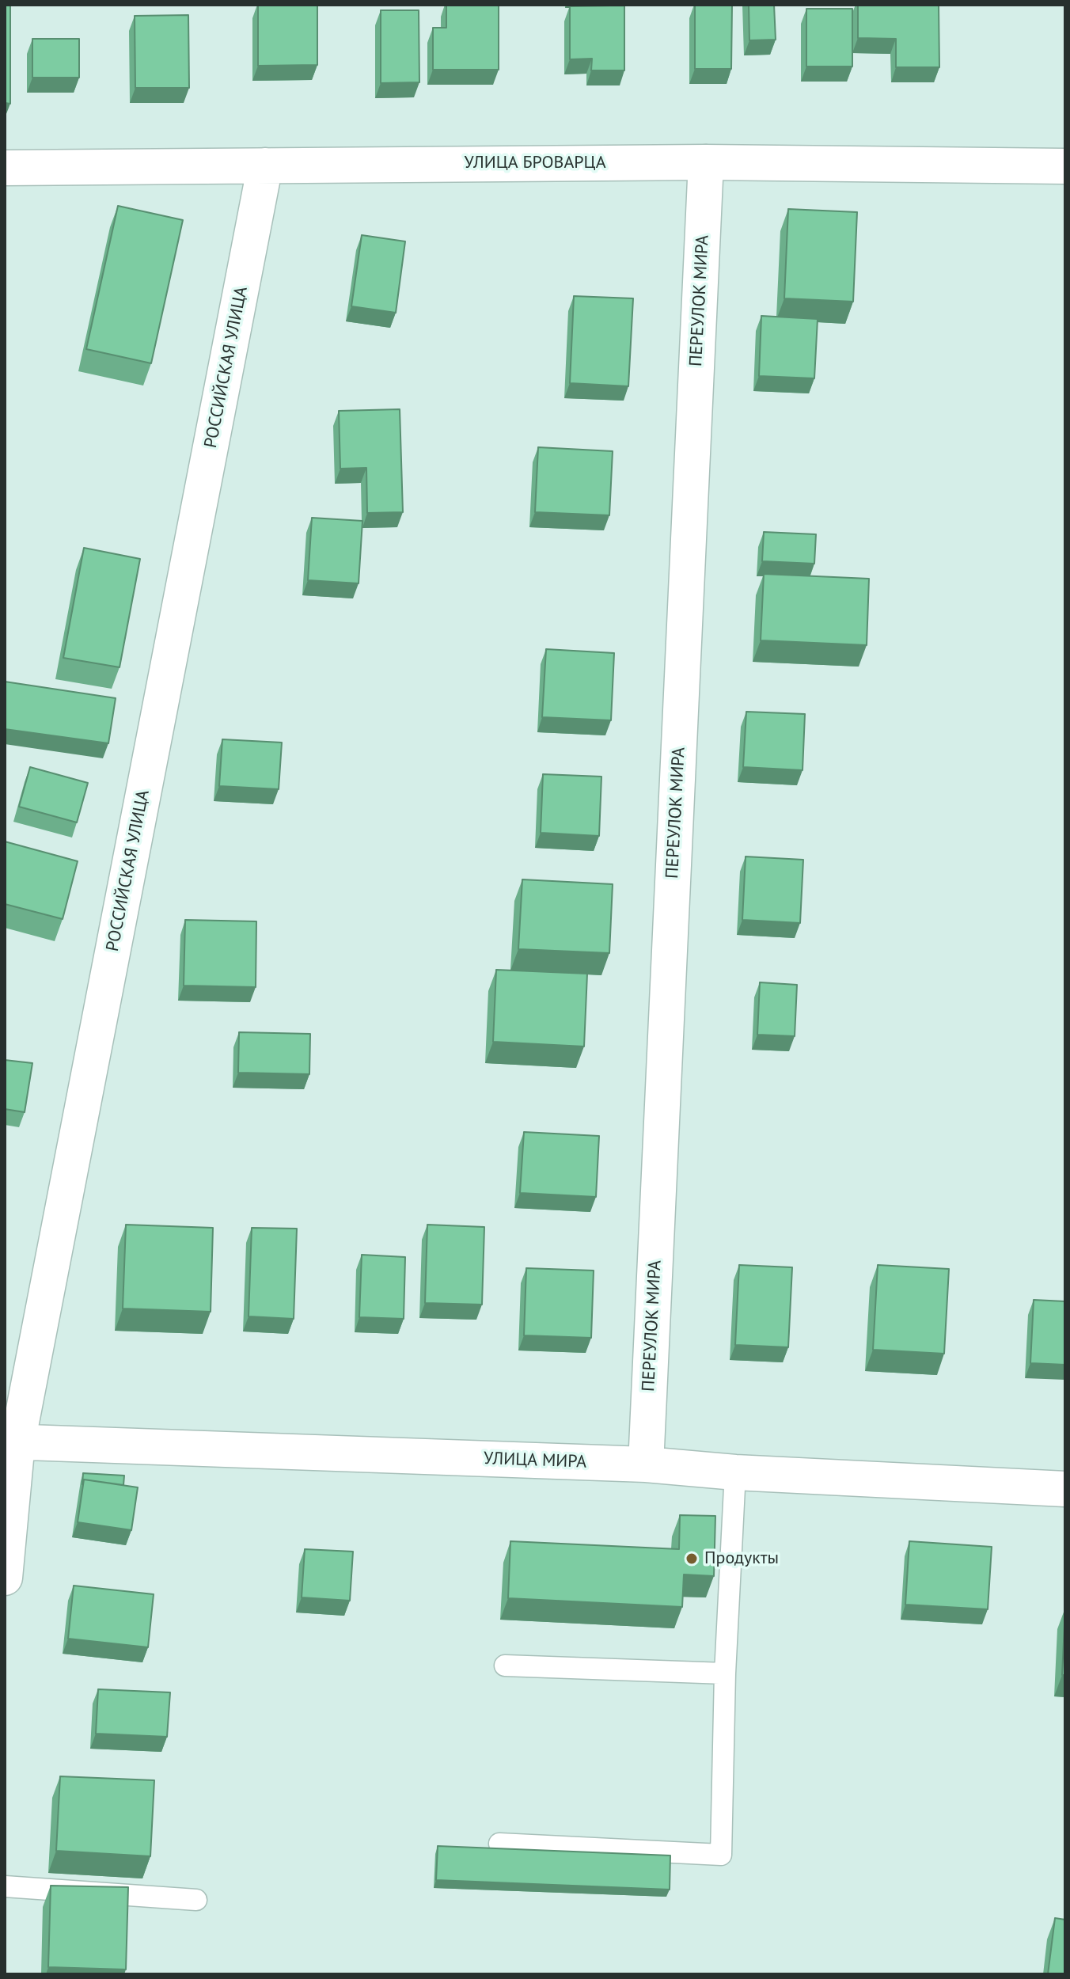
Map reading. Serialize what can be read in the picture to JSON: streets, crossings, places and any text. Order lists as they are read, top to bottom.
{
  "streets": {
    "street": [
      "УЛИЦА БРОВАРЦА",
      "ПЕРЕУЛОК МИРА",
      "РОССИЙСКАЯ УЛИЦА",
      "УЛИЦА МИРА"
    ]
  },
  "crossings": [
    ["УЛИЦА БРОВАРЦА", "ПЕРЕУЛОК МИРА"],
    ["УЛИЦА БРОВАРЦА", "РОССИЙСКАЯ УЛИЦА"],
    ["ПЕРЕУЛОК МИРА", "УЛИЦА МИРА"],
    ["РОССИЙСКАЯ УЛИЦА", "УЛИЦА МИРА"]
  ],
  "places": ["Продукты"]
}
